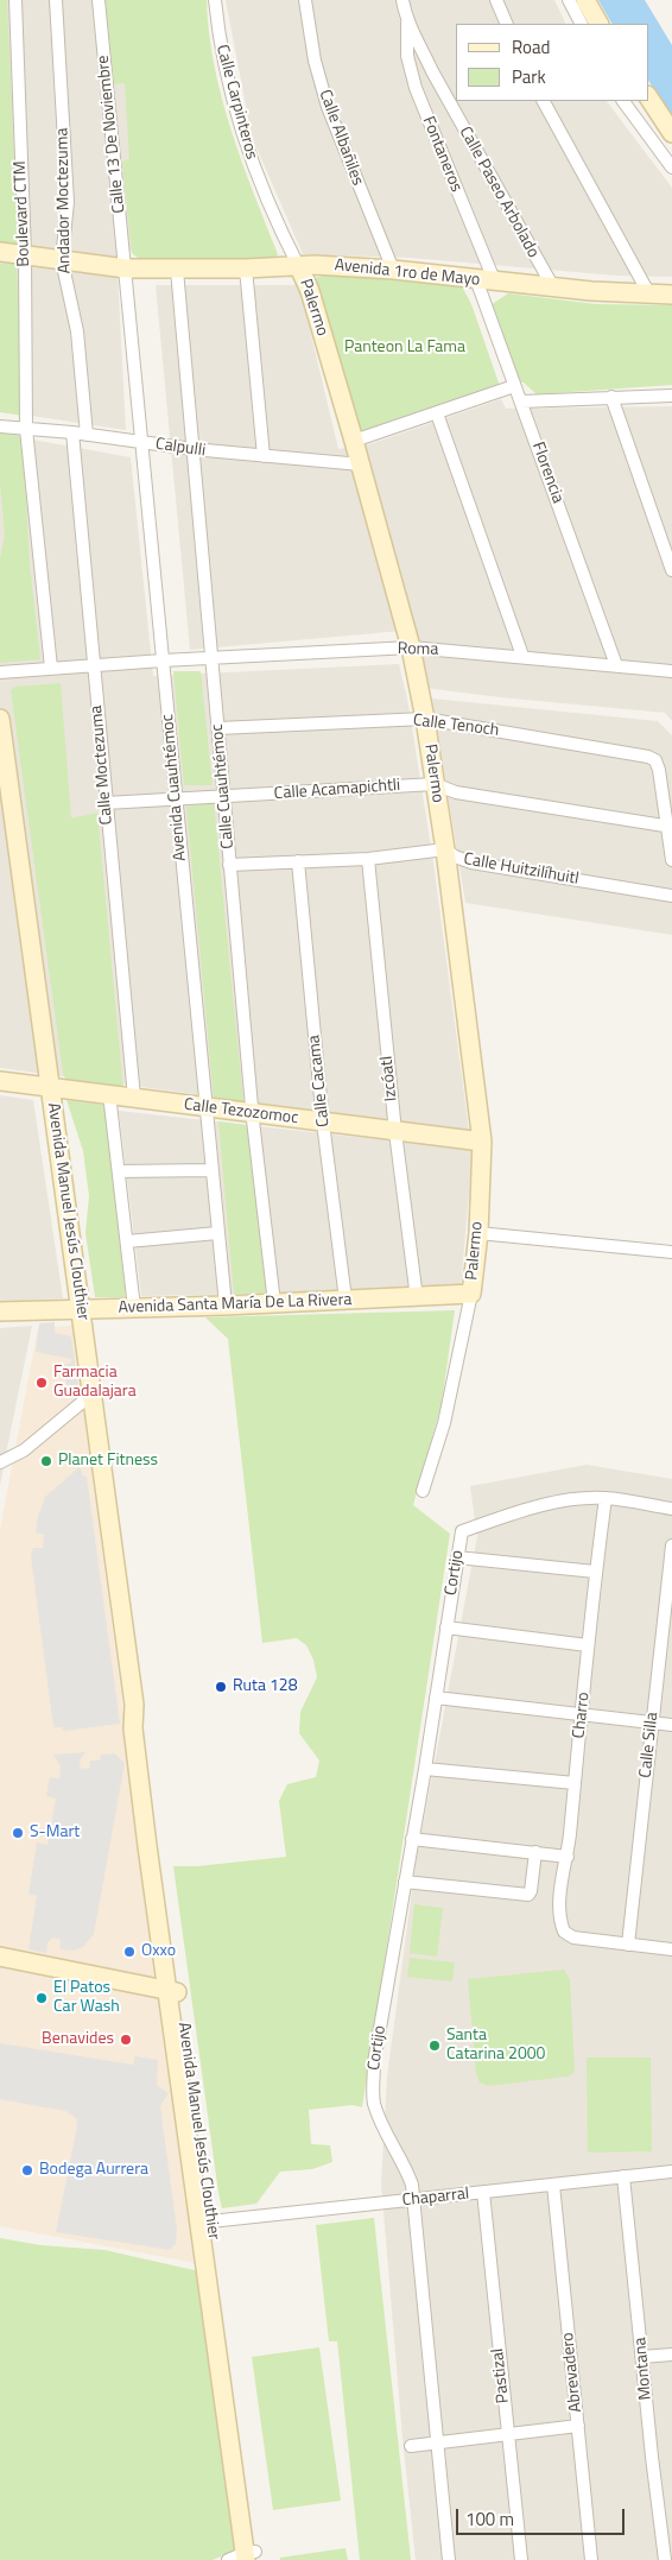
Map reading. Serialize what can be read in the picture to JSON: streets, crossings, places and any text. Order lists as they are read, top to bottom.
{
  "streets": {
    "street": [
      "Calle Carpinteros",
      "Calle 13 De Noviembre",
      "Calle Albañiles",
      "Fontaneros",
      "Calle Paseo Arbolado",
      "Andador Moctezuma",
      "Boulevard CTM",
      "Avenida 1ro de Mayo",
      "Palermo",
      "Calpulli",
      "Florencia",
      "Roma",
      "Calle Tenoch",
      "Calle Moctezuma",
      "Calle Cuauhtémoc",
      "Avenida Cuauhtémoc",
      "Calle Acamapichtli",
      "Calle Huitzilíhuitl",
      "Izcóatl",
      "Calle Cacama",
      "Calle Tezozomoc",
      "Avenida Manuel Jesús Clouthier",
      "Avenida Santa María De La Rivera",
      "Cortijo",
      "Charro",
      "Calle Silla",
      "Chaparral",
      "Montana",
      "Abrevadero",
      "Pastizal"
    ]
  },
  "crossings": [
    ["Calle Carpinteros", "Avenida 1ro de Mayo"],
    ["Calle Carpinteros", "Palermo"],
    ["Calle 13 De Noviembre", "Avenida 1ro de Mayo"],
    ["Calle 13 De Noviembre", "Avenida Cuauhtémoc"],
    ["Calle Albañiles", "Avenida 1ro de Mayo"],
    ["Fontaneros", "Calle Paseo Arbolado"],
    ["Fontaneros", "Avenida 1ro de Mayo"],
    ["Calle Paseo Arbolado", "Avenida 1ro de Mayo"],
    ["Andador Moctezuma", "Avenida 1ro de Mayo"],
    ["Andador Moctezuma", "Calpulli"],
    ["Boulevard CTM", "Avenida 1ro de Mayo"],
    ["Boulevard CTM", "Calpulli"],
    ["Boulevard CTM", "Roma"],
    ["Avenida 1ro de Mayo", "Palermo"],
    ["Avenida 1ro de Mayo", "Florencia"],
    ["Avenida 1ro de Mayo", "Calle Cuauhtémoc"],
    ["Avenida 1ro de Mayo", "Avenida Cuauhtémoc"],
    ["Palermo", "Calpulli"],
    ["Palermo", "Roma"],
    ["Palermo", "Calle Tenoch"],
    ["Palermo", "Calle Acamapichtli"],
    ["Palermo", "Calle Huitzilíhuitl"],
    ["Palermo", "Calle Tezozomoc"],
    ["Palermo", "Avenida Santa María De La Rivera"],
    ["Calpulli", "Calle Moctezuma"],
    ["Calpulli", "Calle Cuauhtémoc"],
    ["Calpulli", "Avenida Cuauhtémoc"],
    ["Florencia", "Roma"],
    ["Roma", "Calle Moctezuma"],
    ["Roma", "Calle Cuauhtémoc"],
    ["Roma", "Avenida Cuauhtémoc"],
    ["Calle Tenoch", "Calle Cuauhtémoc"],
    ["Calle Tenoch", "Calle Acamapichtli"],
    ["Calle Moctezuma", "Calle Acamapichtli"],
    ["Calle Moctezuma", "Calle Tezozomoc"],
    ["Calle Cuauhtémoc", "Calle Acamapichtli"],
    ["Calle Cuauhtémoc", "Calle Huitzilíhuitl"],
    ["Calle Cuauhtémoc", "Calle Tezozomoc"],
    ["Calle Cuauhtémoc", "Avenida Santa María De La Rivera"],
    ["Avenida Cuauhtémoc", "Calle Acamapichtli"],
    ["Avenida Cuauhtémoc", "Calle Tezozomoc"],
    ["Avenida Cuauhtémoc", "Avenida Santa María De La Rivera"],
    ["Calle Huitzilíhuitl", "Izcóatl"],
    ["Calle Huitzilíhuitl", "Calle Cacama"],
    ["Izcóatl", "Calle Tezozomoc"],
    ["Izcóatl", "Avenida Santa María De La Rivera"],
    ["Calle Cacama", "Calle Tezozomoc"],
    ["Calle Cacama", "Avenida Santa María De La Rivera"],
    ["Calle Tezozomoc", "Avenida Manuel Jesús Clouthier"],
    ["Avenida Manuel Jesús Clouthier", "Avenida Santa María De La Rivera"],
    ["Avenida Manuel Jesús Clouthier", "Chaparral"],
    ["Cortijo", "Charro"],
    ["Cortijo", "Chaparral"],
    ["Charro", "Calle Silla"],
    ["Chaparral", "Montana"],
    ["Chaparral", "Abrevadero"],
    ["Chaparral", "Pastizal"]
  ],
  "parks": ["Panteon La Fama"],
  "places": [
    "Farmacia Guadalajara",
    "Planet Fitness",
    "Ruta 128",
    "S-Mart",
    "Oxxo",
    "El Patos Car Wash",
    "Benavides",
    "Santa Catarina 2000",
    "Bodega Aurrera"
  ],
  "legend": ["Road", "Park"],
  "scale_bar": "100 m"
}
